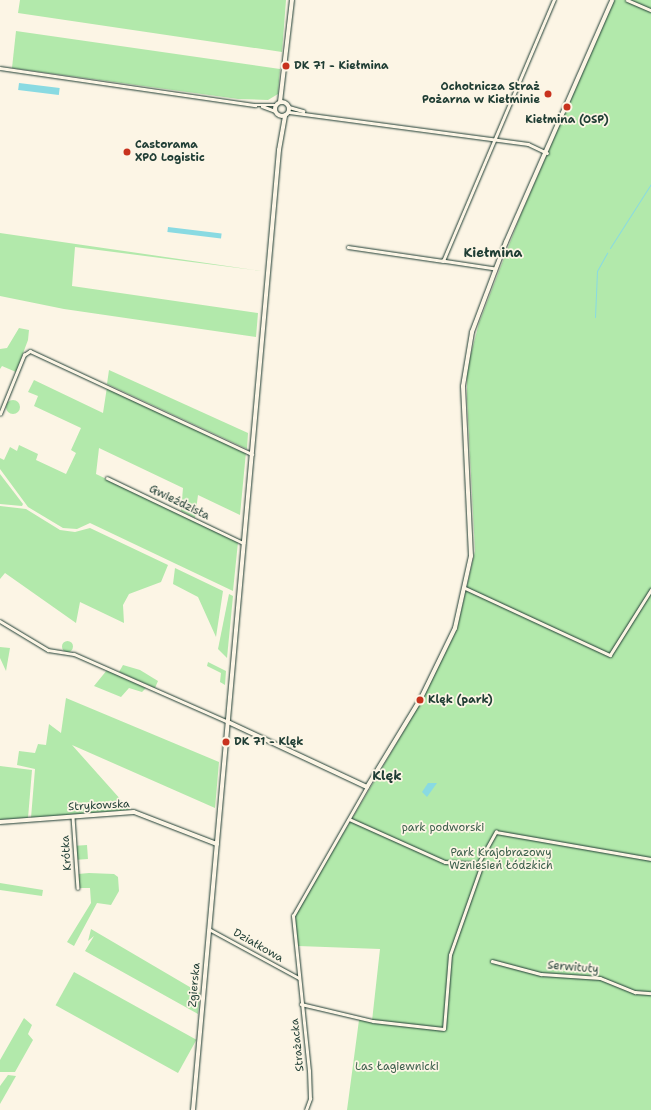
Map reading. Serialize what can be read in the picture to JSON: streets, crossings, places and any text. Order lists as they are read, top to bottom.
{
  "streets": {
    "street": [
      "Gwieździsta",
      "Strykowska",
      "Krótka",
      "Działkowa",
      "Serwituty",
      "Zgierska",
      "Strażacka"
    ]
  },
  "crossings": [
    ["Gwieździsta", "Zgierska"],
    ["Strykowska", "Krótka"],
    ["Strykowska", "Zgierska"],
    ["Działkowa", "Zgierska"],
    ["Działkowa", "Strażacka"]
  ],
  "districts": ["Kiełmina", "Klęk"],
  "parks": ["park podworski", "Park Krajobrazowy Wzniesień Łódzkich", "Las Łagiewnicki"],
  "places": [
    "DK 71 - Kiełmina",
    "Ochotnicza Straż Pożarna w Kiełminie",
    "Kiełmina (OSP)",
    "Castorama XPO Logistic",
    "Klęk (park)",
    "DK 71 - Klęk"
  ]
}
